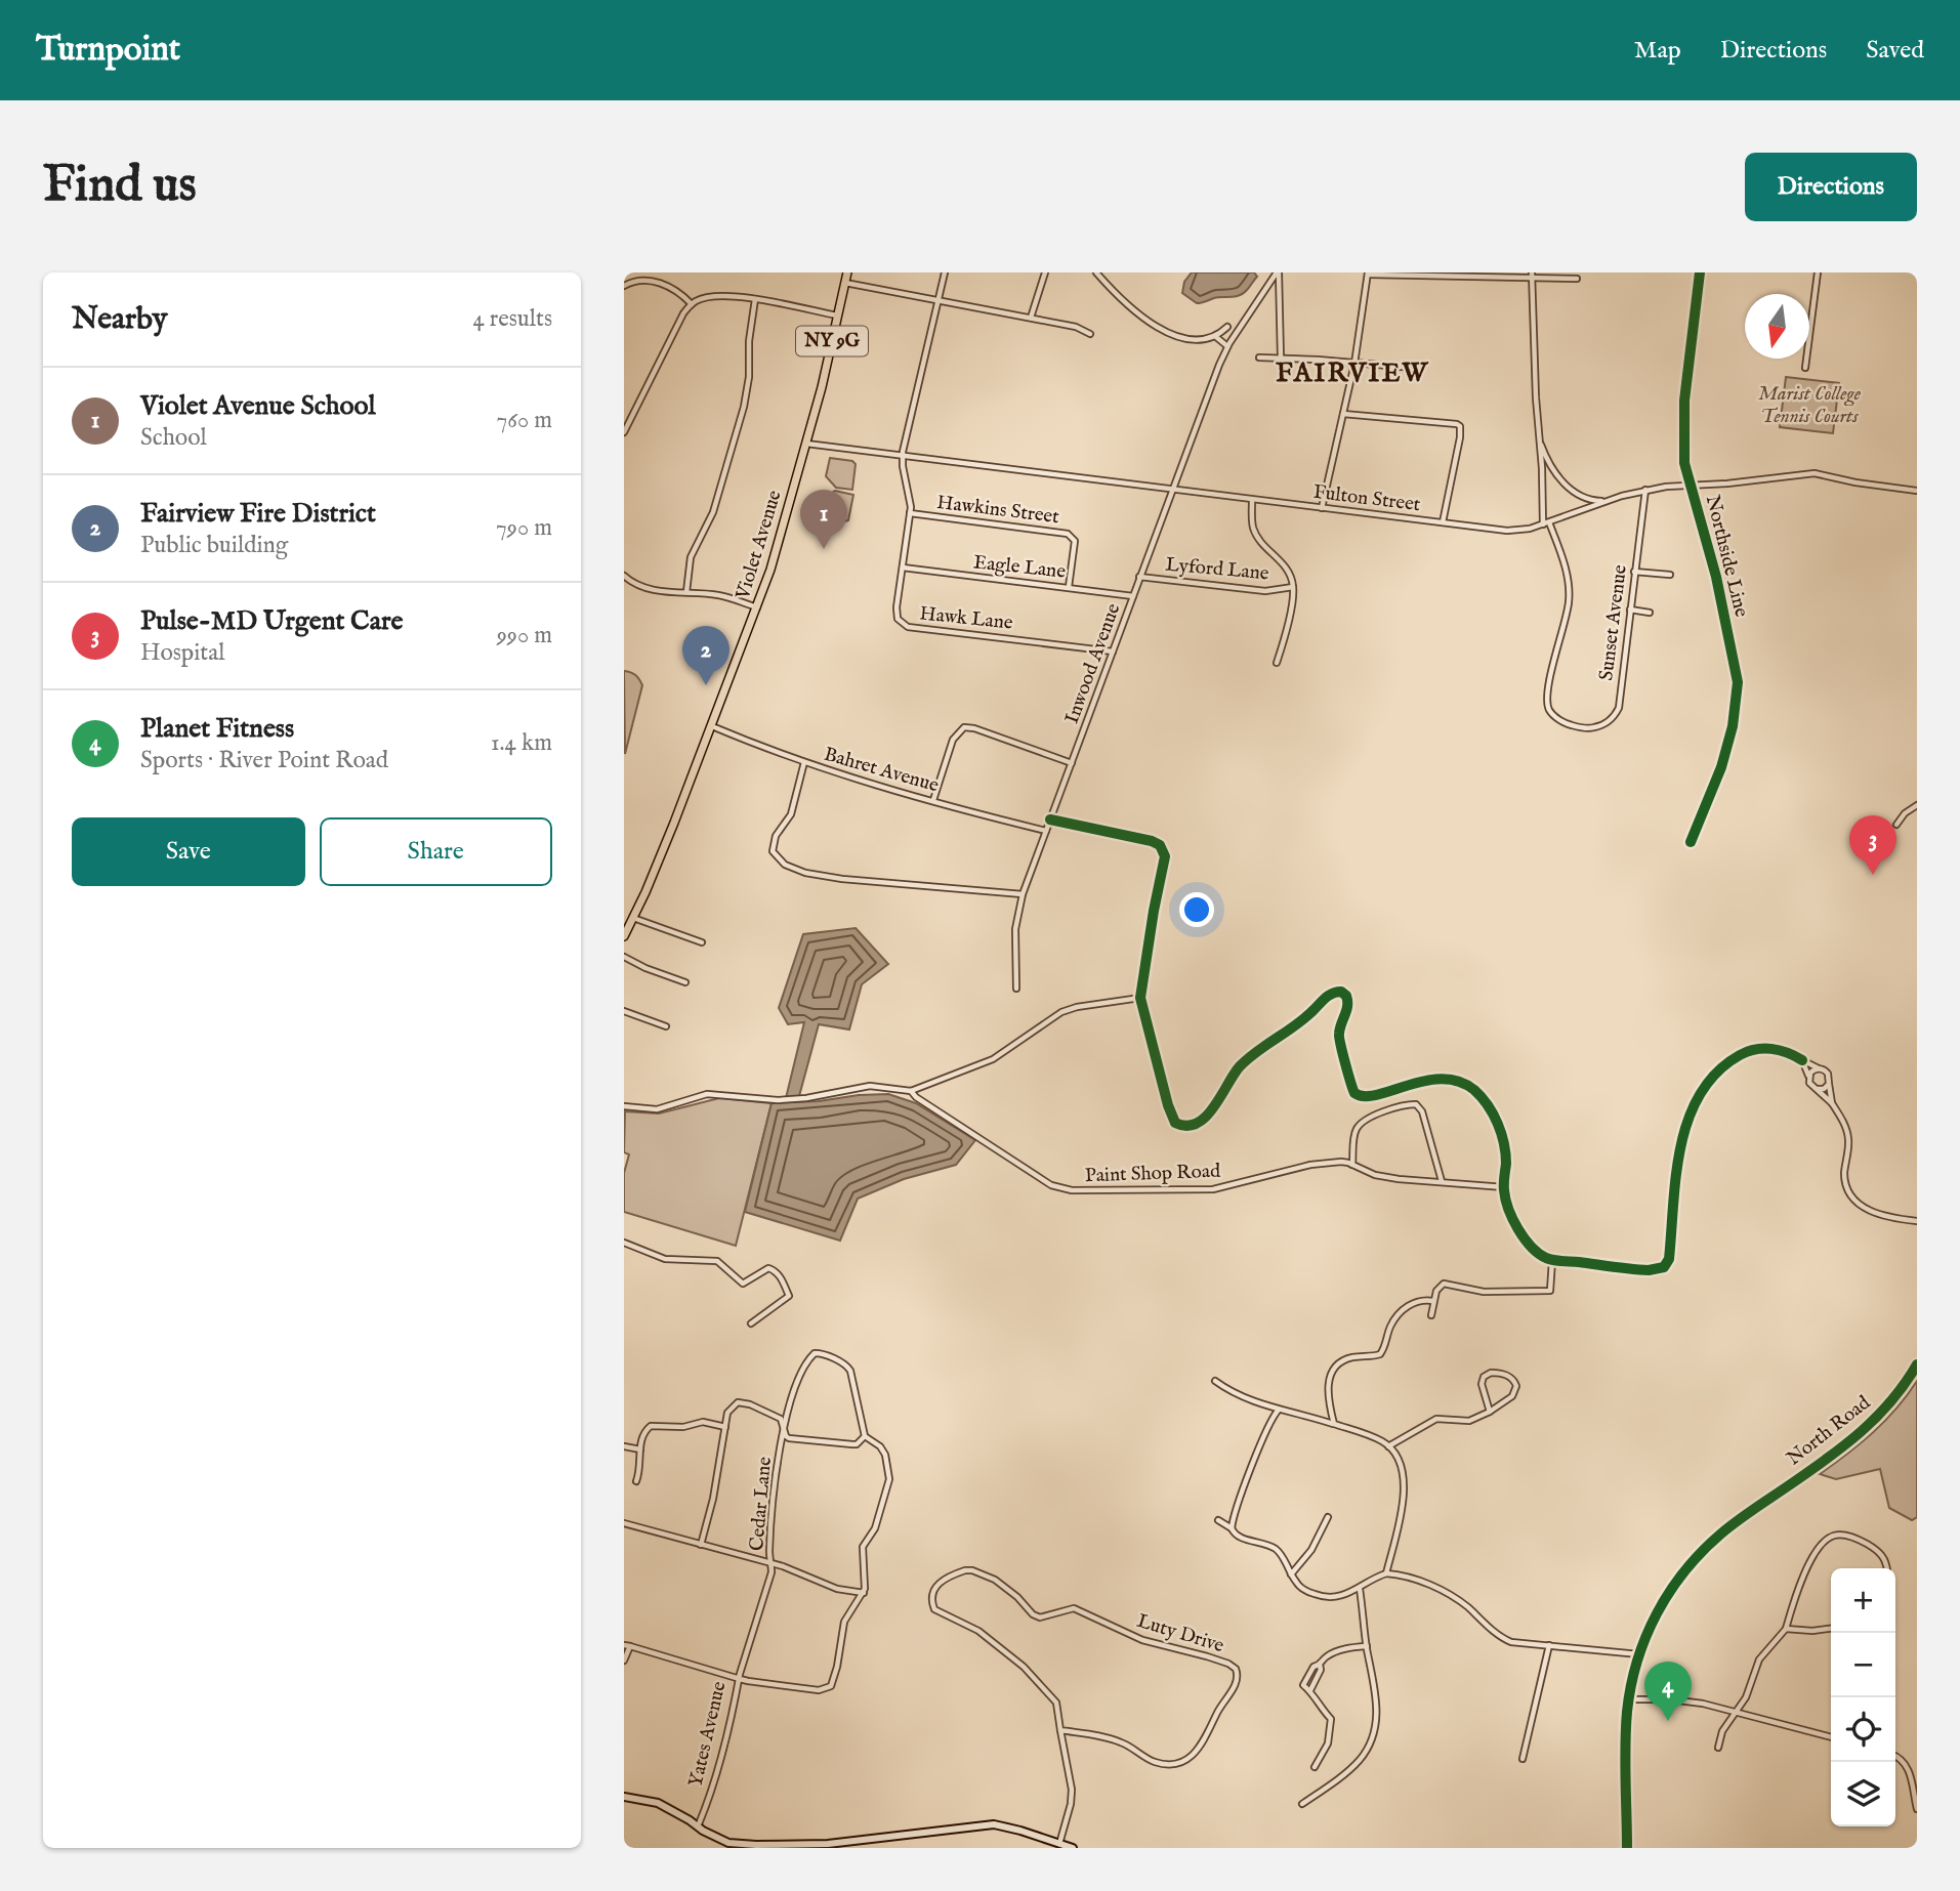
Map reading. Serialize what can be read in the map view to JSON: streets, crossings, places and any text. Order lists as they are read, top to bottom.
{
  "streets": {
    "highway": ["North Road"],
    "main road": ["NY 9G", "Violet Avenue"],
    "street": [
      "Fulton Street",
      "Hawkins Street",
      "Eagle Lane",
      "Lyford Lane",
      "Hawk Lane",
      "Sunset Avenue",
      "Inwood Avenue",
      "Bahret Avenue",
      "Paint Shop Road",
      "Cedar Lane",
      "Luty Drive",
      "Yates Avenue"
    ],
    "cycle path": ["Northside Line"]
  },
  "crossings": [
    ["Fulton Street", "Violet Avenue"],
    ["Fulton Street", "Hawk Lane"],
    ["Fulton Street", "Sunset Avenue"],
    ["Fulton Street", "Inwood Avenue"],
    ["Hawkins Street", "Eagle Lane"],
    ["Hawkins Street", "Hawk Lane"],
    ["Violet Avenue", "Bahret Avenue"],
    ["Eagle Lane", "Hawk Lane"],
    ["Eagle Lane", "Inwood Avenue"],
    ["Lyford Lane", "Inwood Avenue"],
    ["Hawk Lane", "Inwood Avenue"],
    ["Inwood Avenue", "Bahret Avenue"],
    ["Cedar Lane", "Yates Avenue"]
  ],
  "districts": ["FAIRVIEW"],
  "parks": ["Marist College Tennis Courts"],
  "north": "bottom",
  "page": {
    "header": "Turnpoint",
    "nav": ["Map", "Directions", "Saved"],
    "buttons": [
      "Directions",
      ["Save", "Share"]
    ],
    "title": "Find us",
    "heading": ["Nearby", "4 results"],
    "list": [
      {
        "mark": "1",
        "name": "Violet Avenue School",
        "note": "School",
        "value": "760 m"
      },
      {
        "mark": "2",
        "name": "Fairview Fire District",
        "note": "Public building",
        "value": "790 m"
      },
      {
        "mark": "3",
        "name": "Pulse-MD Urgent Care",
        "note": "Hospital",
        "value": "990 m"
      },
      {
        "mark": "4",
        "name": "Planet Fitness",
        "note": "Sports · River Point Road",
        "value": "1.4 km"
      }
    ],
    "pins": [
      "1",
      "2",
      "3",
      "4"
    ],
    "map_buttons": ["+", "−"]
  }
}
